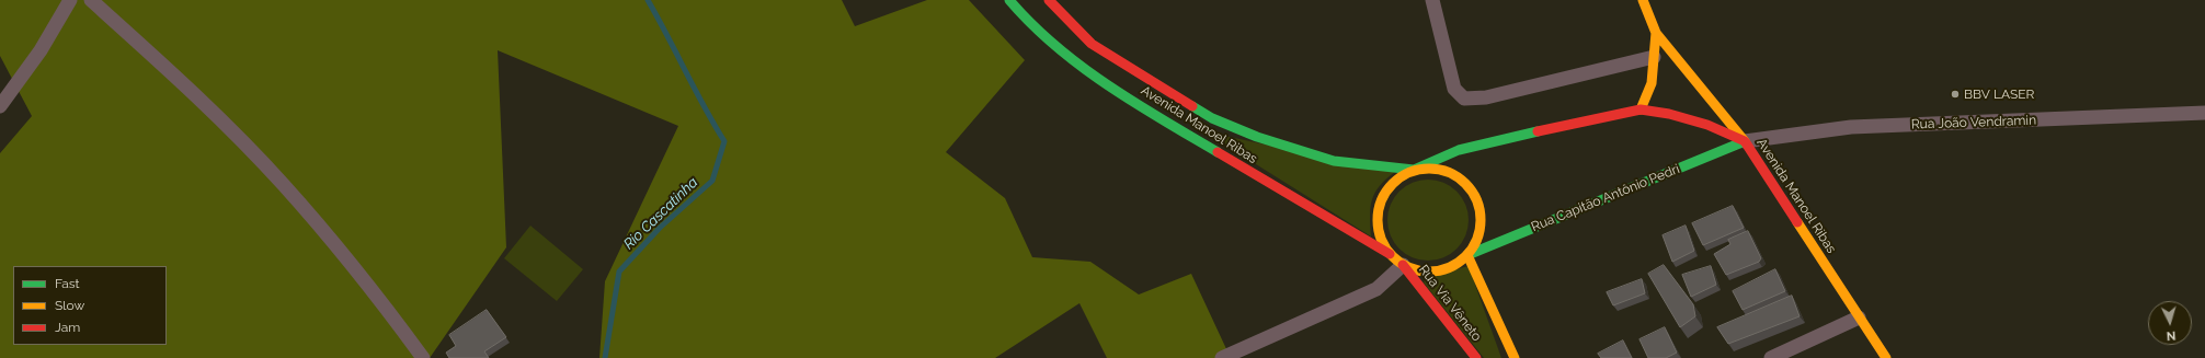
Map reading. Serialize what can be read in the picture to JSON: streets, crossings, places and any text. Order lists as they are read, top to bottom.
{
  "streets": {
    "main road": ["Avenida Manoel Ribas", "Rua Capitão Antônio Pedri", "Rua Via Vêneto"],
    "street": ["Rua João Vendramin"]
  },
  "crossings": [
    ["Rua João Vendramin", "Avenida Manoel Ribas"],
    ["Rua João Vendramin", "Rua Capitão Antônio Pedri"],
    ["Avenida Manoel Ribas", "Rua Capitão Antônio Pedri"],
    ["Avenida Manoel Ribas", "Rua Via Vêneto"],
    ["Rua Capitão Antônio Pedri", "Rua Via Vêneto"]
  ],
  "water": ["Rio Cascatinha"],
  "places": ["BBV LASER"],
  "legend": ["Fast", "Slow", "Jam"],
  "north": "bottom"
}
